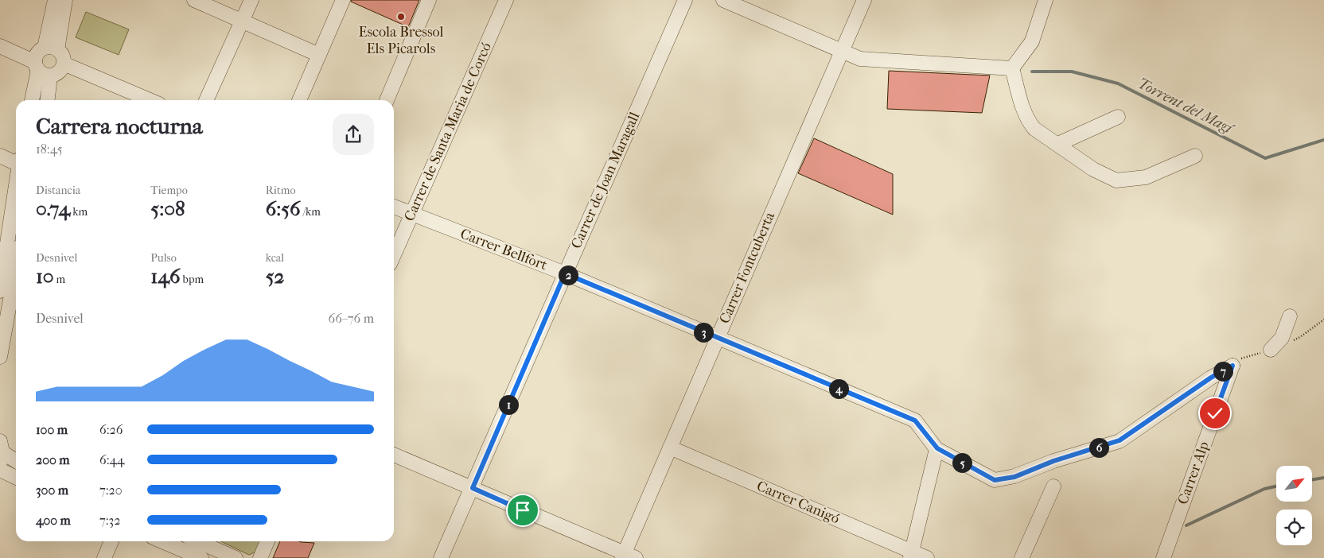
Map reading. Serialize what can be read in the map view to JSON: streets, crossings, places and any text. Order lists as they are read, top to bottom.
{
  "streets": {
    "street": [
      "Carrer de Santa Maria de Corcó",
      "Carrer de Joan Maragall",
      "Carrer Bellfort",
      "Carrer Fontcuberta",
      "Carrer Alp",
      "Carrer Canigó"
    ]
  },
  "crossings": [
    ["Carrer de Santa Maria de Corcó", "Carrer Bellfort"],
    ["Carrer de Joan Maragall", "Carrer Bellfort"],
    ["Carrer Bellfort", "Carrer Fontcuberta"],
    ["Carrer Bellfort", "Carrer Alp"],
    ["Carrer Fontcuberta", "Carrer Canigó"]
  ],
  "water": ["Torrent del Magí"],
  "places": ["Escola Bressol Els Picarols"],
  "north": "top right",
  "page": {
    "heading": ["Carrera nocturna", "18:45"],
    "stats": [
      ["Distancia", "0.74 km"],
      ["Tiempo", "5:08"],
      ["Ritmo", "6:56 /km"],
      ["Desnivel", "10 m"],
      ["Pulso", "146 bpm"],
      ["kcal", "52"]
    ],
    "pins": [
      "2",
      "3",
      "7",
      "4",
      "1",
      "6",
      "5"
    ],
    "chart": ["Desnivel", "66–76 m"],
    "list": [
      {
        "name": "100 m",
        "note": "6:26"
      },
      {
        "name": "200 m",
        "note": "6:44"
      },
      {
        "name": "300 m",
        "note": "7:20"
      },
      {
        "name": "400 m",
        "note": "7:32"
      }
    ]
  }
}
